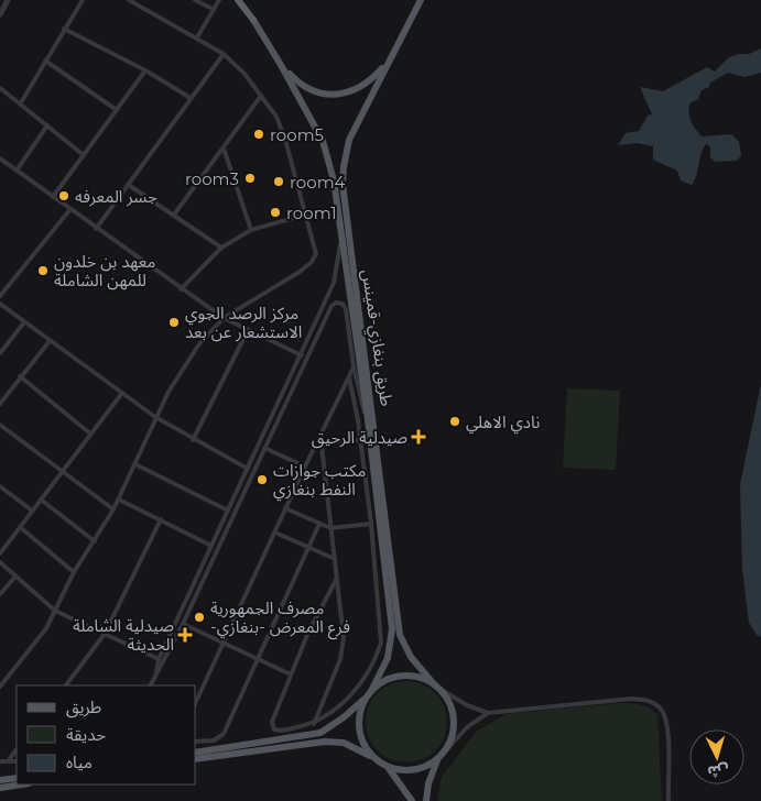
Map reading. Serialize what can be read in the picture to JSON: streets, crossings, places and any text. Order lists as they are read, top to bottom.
{
  "streets": {
    "main road": ["طريق بنغازي-قمينس"]
  },
  "places": {
    "other": [
      "room5",
      "room3",
      "room4",
      "جسر المعرفه",
      "room1",
      "معهد بن خلدون للمهن الشاملة",
      "مركز الرصد الجوي الاستشعار عن بعد",
      "نادي الاهلي",
      "مكتب جوازات النفط بنغازي",
      "مصرف الجمهورية -فرع المعرض -بنغازي"
    ],
    "health": ["صيدلية الرحيق", "صيدلية الشاملة الحديثة"]
  },
  "legend": ["طريق", "حديقة", "مياه"],
  "north": "bottom"
}
